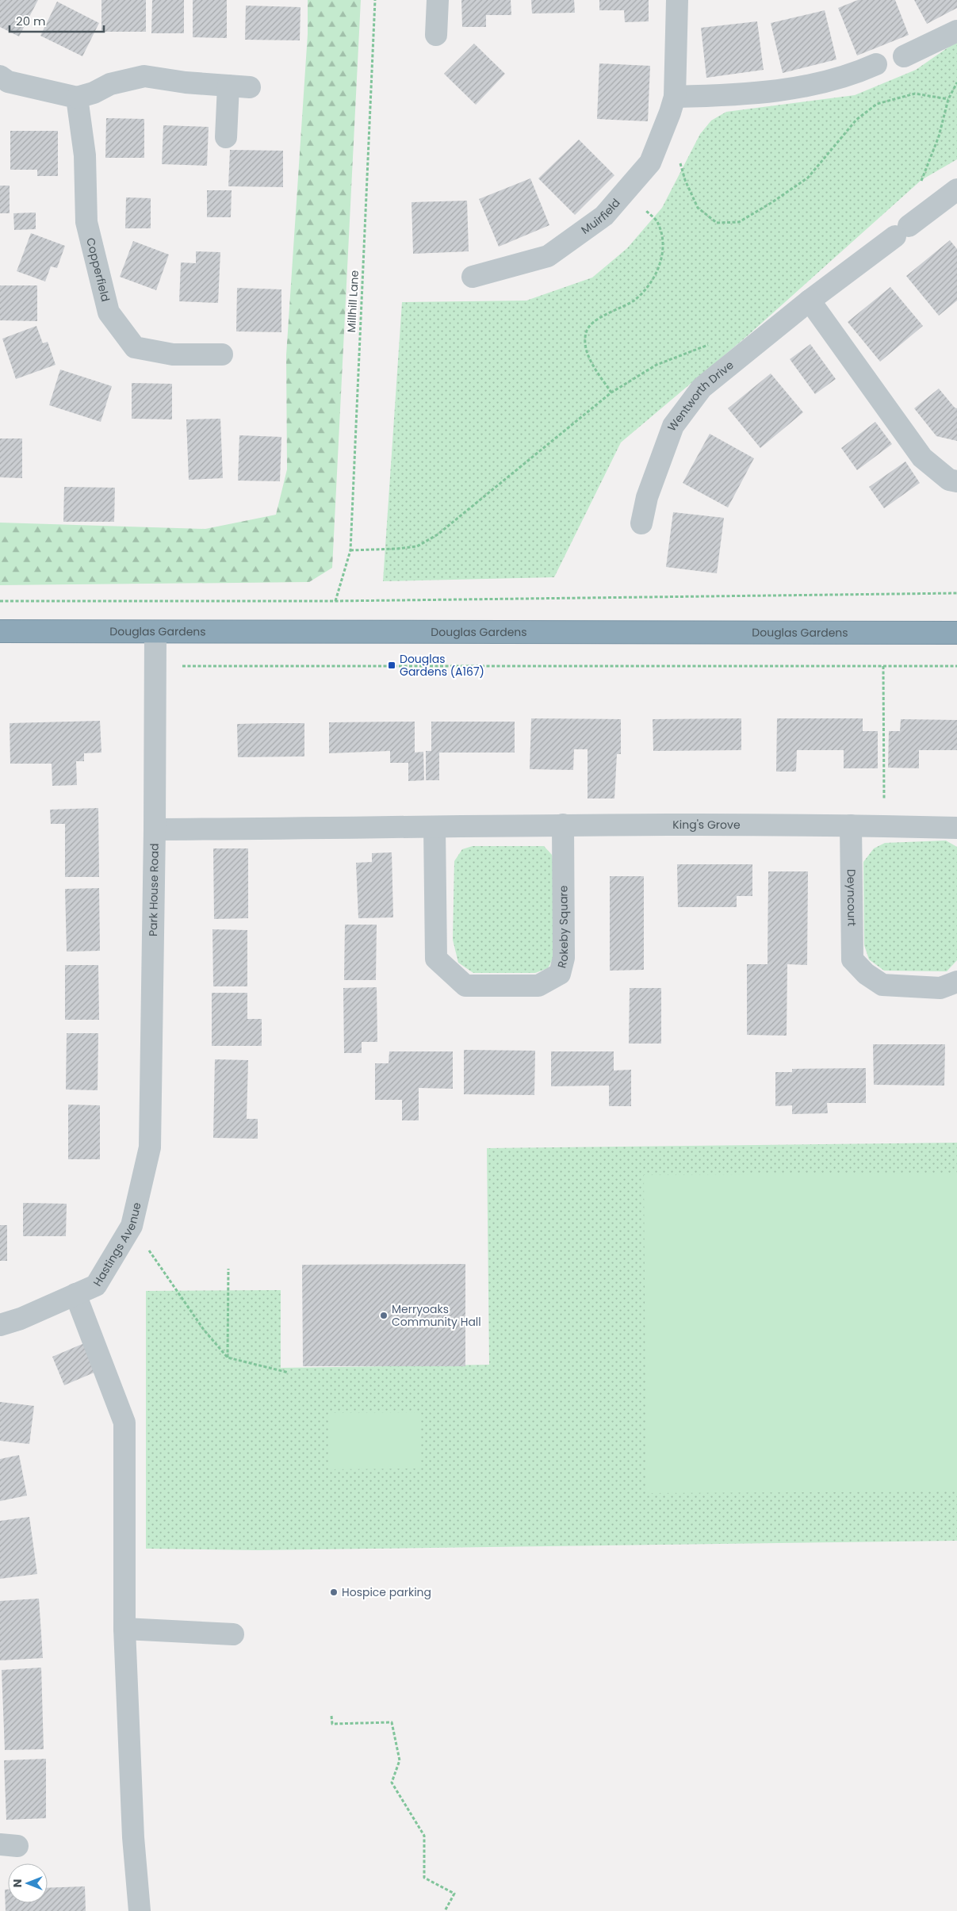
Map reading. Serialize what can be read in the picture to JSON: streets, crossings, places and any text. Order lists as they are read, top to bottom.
{
  "streets": {
    "highway": ["Douglas Gardens"],
    "street": [
      "Muirfield",
      "Copperfield",
      "Wentworth Drive",
      "King's Grove",
      "Park House Road",
      "Deyncourt",
      "Rokeby Square",
      "Hastings Avenue"
    ],
    "path": ["Millhill Lane"]
  },
  "crossings": [
    ["Douglas Gardens", "Park House Road"],
    ["King's Grove", "Park House Road"],
    ["King's Grove", "Deyncourt"],
    ["King's Grove", "Rokeby Square"],
    ["Park House Road", "Hastings Avenue"]
  ],
  "places": {
    "transit": ["Douglas Gardens (A167)"],
    "other": ["Merryoaks Community Hall", "Hospice parking"]
  },
  "scale_bar": "20 m",
  "north": "left"
}
